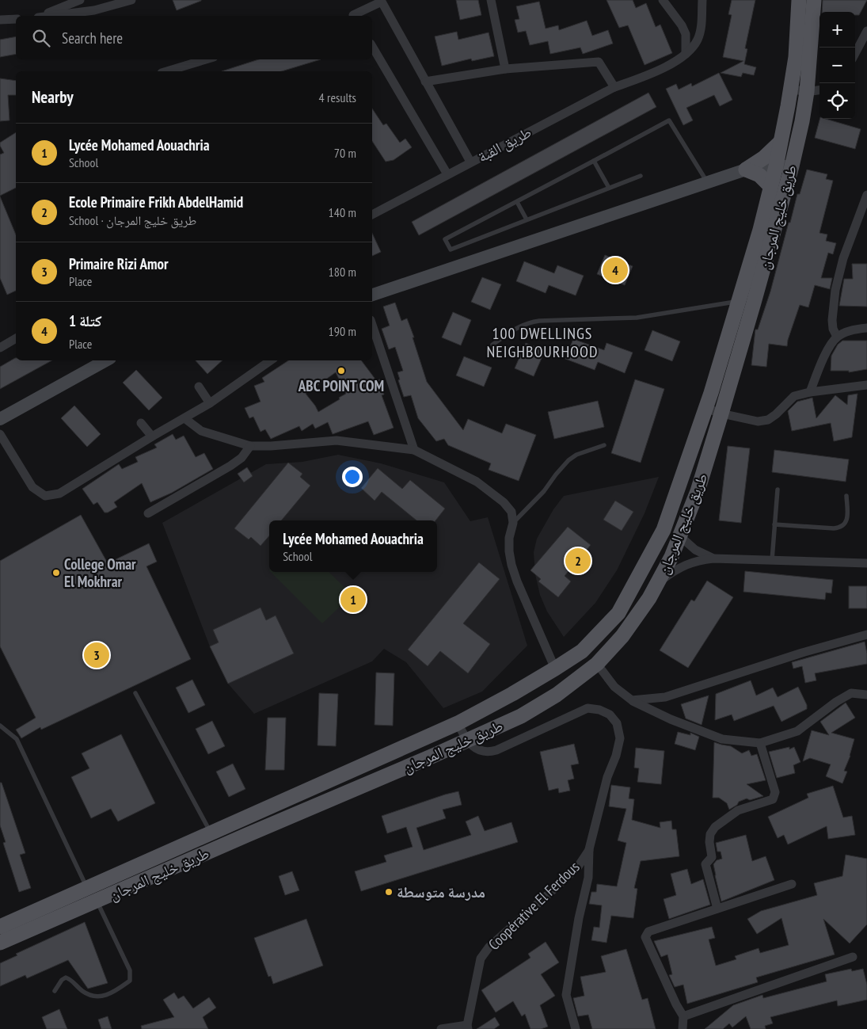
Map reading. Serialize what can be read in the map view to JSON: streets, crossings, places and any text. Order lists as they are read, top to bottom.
{
  "streets": {
    "main road": ["طريق خليج المرجان"],
    "street": ["طريق القبة", "Coopérative El Ferdous"]
  },
  "districts": ["100 DWELLINGS NEIGHBOURHOOD"],
  "places": ["ABC POINT COM", "College Omar El Mokhrar", "مدرسة متوسطة"],
  "page": {
    "map_buttons": ["+", "−"],
    "search": "Search here",
    "heading": ["Nearby", "4 results"],
    "list": [
      {
        "mark": "1",
        "name": "Lycée Mohamed Aouachria",
        "note": "School",
        "value": "70 m"
      },
      {
        "mark": "2",
        "name": "Ecole Primaire Frikh AbdelHamid",
        "note": "School · طريق خليج المرجان",
        "value": "140 m"
      },
      {
        "mark": "3",
        "name": "Primaire Rizi Amor",
        "note": "Place",
        "value": "180 m"
      },
      {
        "mark": "4",
        "name": "كتلة 1",
        "note": "Place",
        "value": "190 m"
      }
    ],
    "pins": [
      "4",
      "2",
      "1",
      "3"
    ],
    "popup": ["Lycée Mohamed Aouachria", "School"]
  }
}
